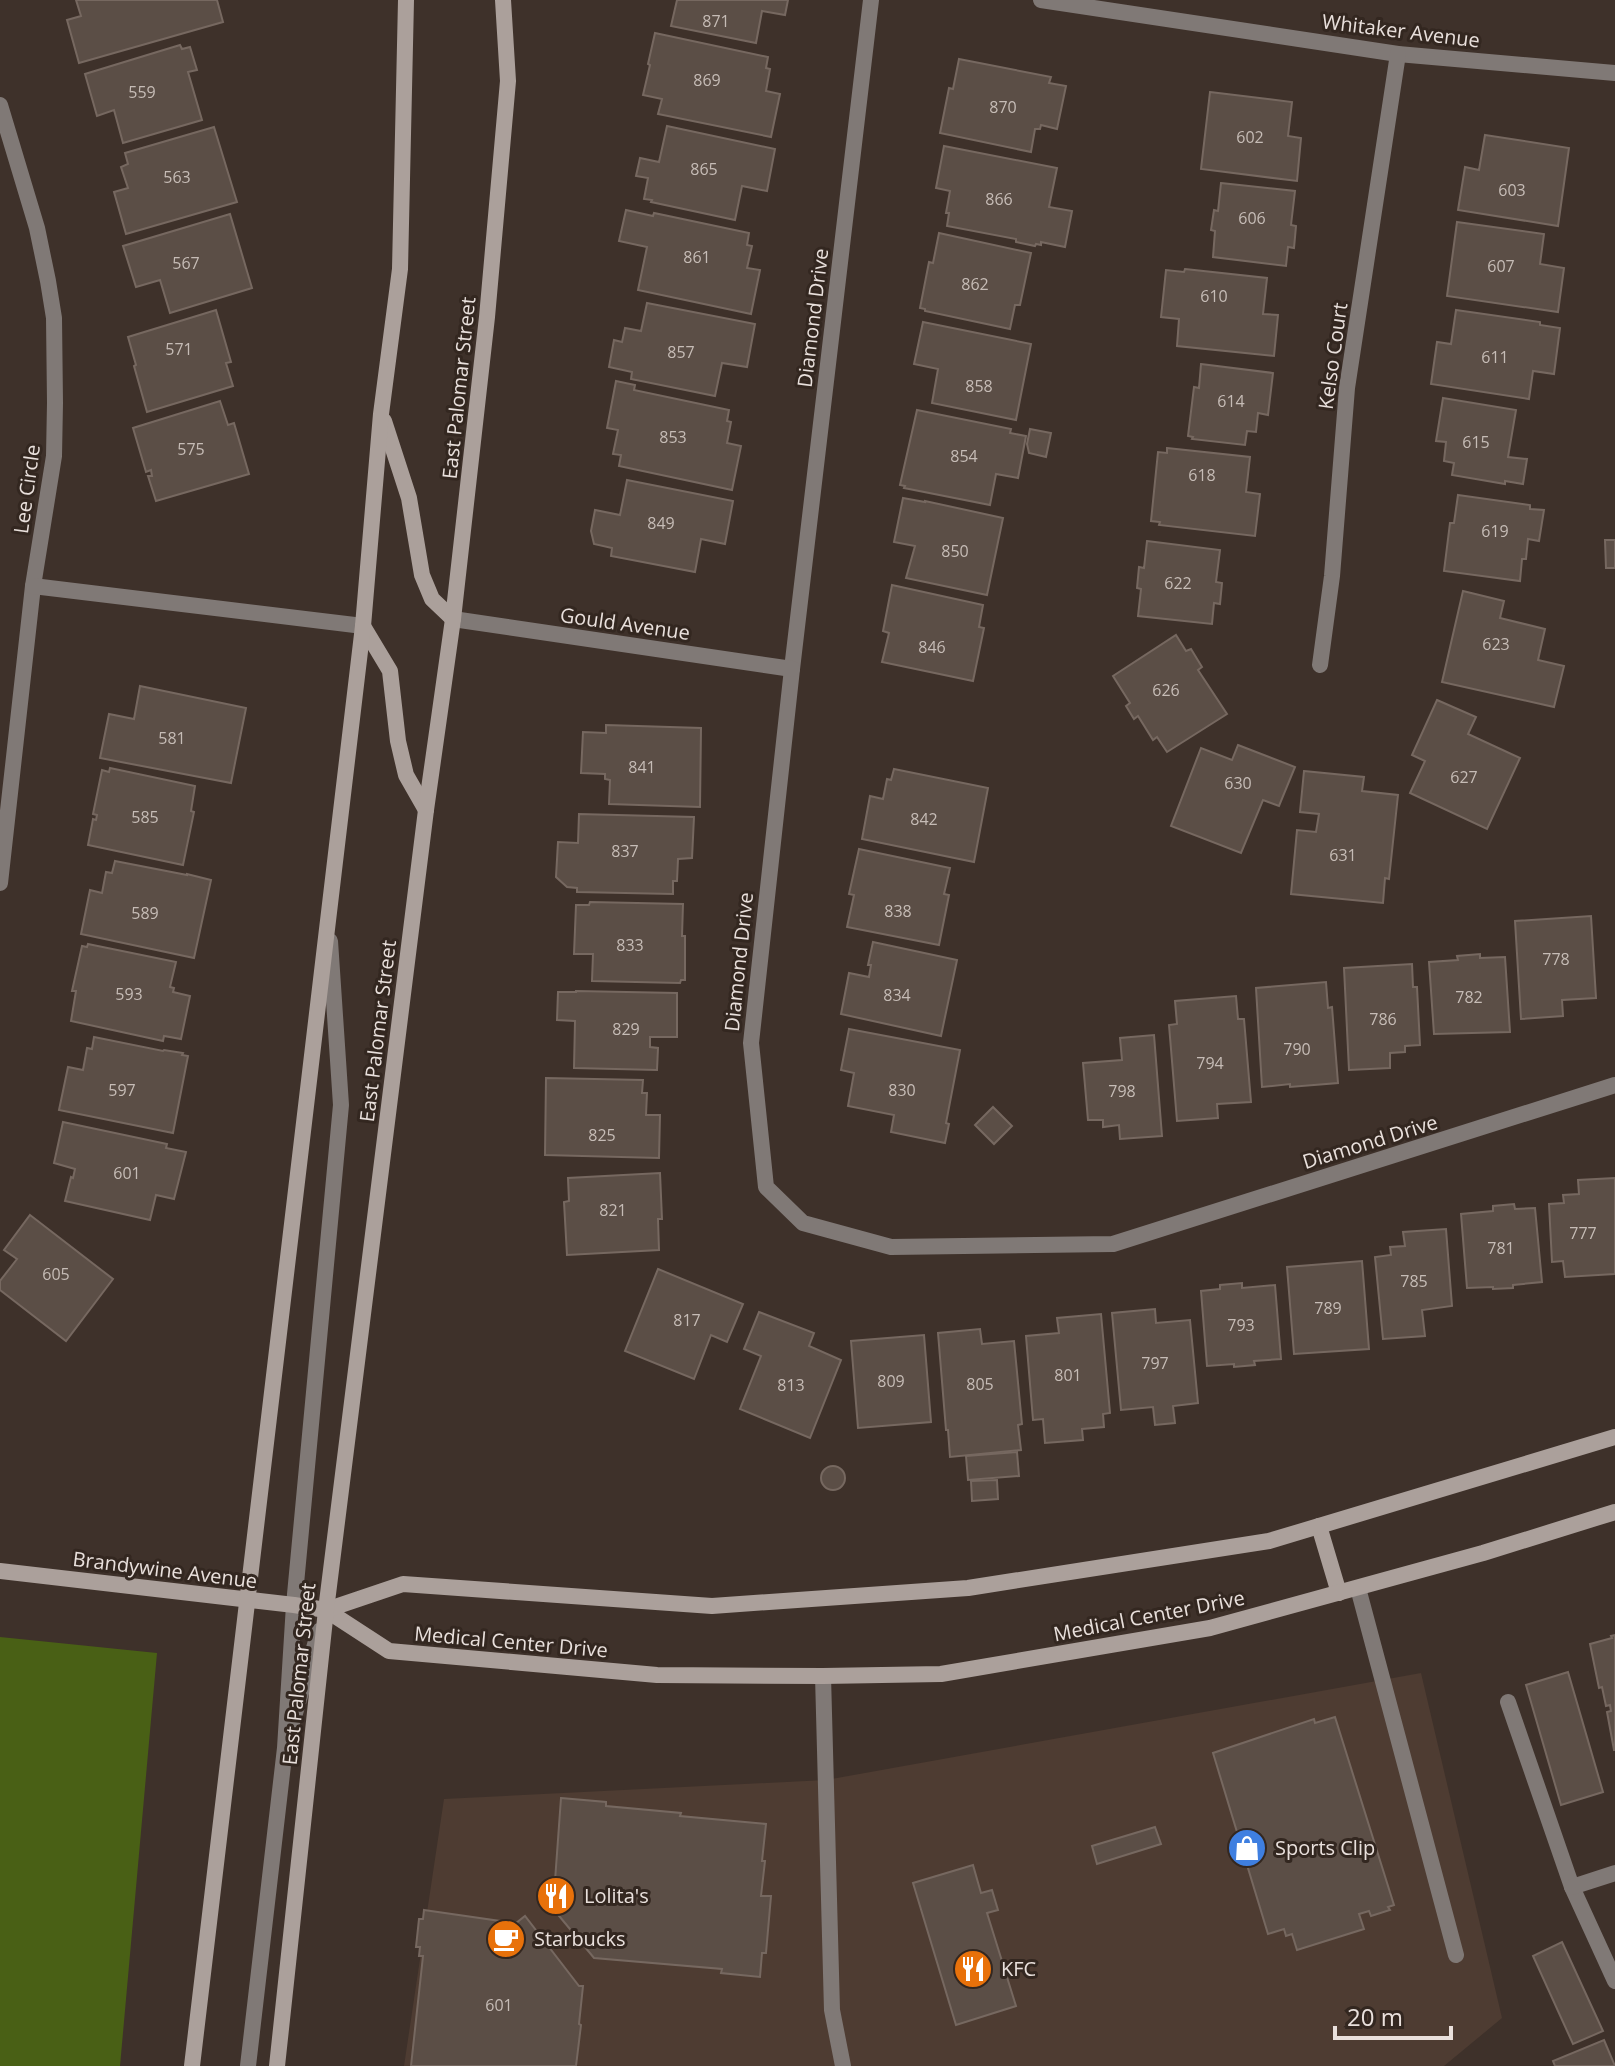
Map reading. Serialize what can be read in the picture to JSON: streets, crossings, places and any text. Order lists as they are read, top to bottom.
{
  "streets": {
    "main road": ["East Palomar Street", "Brandywine Avenue", "Medical Center Drive"],
    "street": [
      "Whitaker Avenue",
      "Diamond Drive",
      "Kelso Court",
      "Lee Circle",
      "Gould Avenue"
    ]
  },
  "crossings": [
    ["Whitaker Avenue", "Kelso Court"],
    ["Diamond Drive", "Gould Avenue"],
    ["East Palomar Street", "Gould Avenue"],
    ["East Palomar Street", "Brandywine Avenue"],
    ["East Palomar Street", "Medical Center Drive"],
    ["Brandywine Avenue", "Medical Center Drive"]
  ],
  "places": {
    "shop": ["Sports Clip"],
    "restaurant": ["Lolita's", "KFC"],
    "cafe": ["Starbucks"]
  },
  "house_numbers": [
    "871",
    "869",
    "559",
    "870",
    "602",
    "865",
    "563",
    "603",
    "866",
    "606",
    "861",
    "567",
    "607",
    "862",
    "610",
    "571",
    "857",
    "611",
    "858",
    "614",
    "853",
    "615",
    "575",
    "854",
    "618",
    "849",
    "619",
    "850",
    "622",
    "623",
    "846",
    "626",
    "581",
    "841",
    "627",
    "630",
    "585",
    "842",
    "837",
    "631",
    "838",
    "589",
    "833",
    "778",
    "593",
    "834",
    "782",
    "786",
    "829",
    "790",
    "794",
    "597",
    "830",
    "798",
    "825",
    "601",
    "821",
    "777",
    "781",
    "605",
    "785",
    "789",
    "817",
    "793",
    "797",
    "801",
    "809",
    "805",
    "813",
    "601"
  ],
  "scale_bar": "20 m"
}
